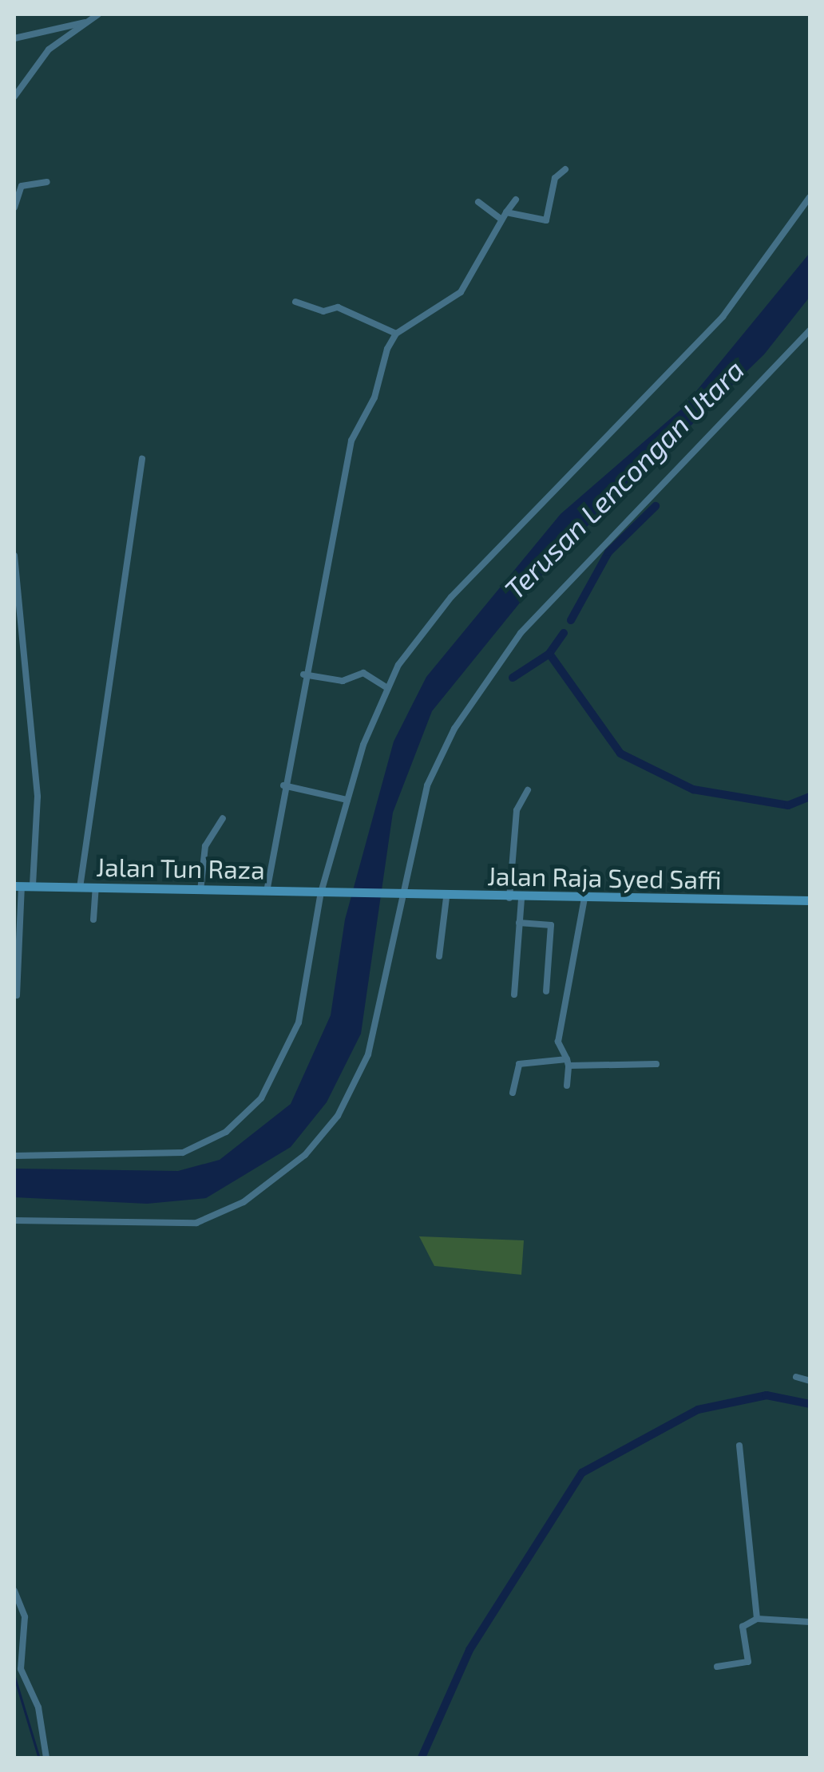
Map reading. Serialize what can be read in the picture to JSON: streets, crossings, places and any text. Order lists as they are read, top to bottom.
{
  "streets": {
    "main road": ["Jalan Tun Raza", "Jalan Raja Syed Saffi"]
  },
  "crossings": [
    ["Jalan Tun Raza", "Jalan Raja Syed Saffi"]
  ],
  "water": ["Terusan Lencongan Utara"]
}
